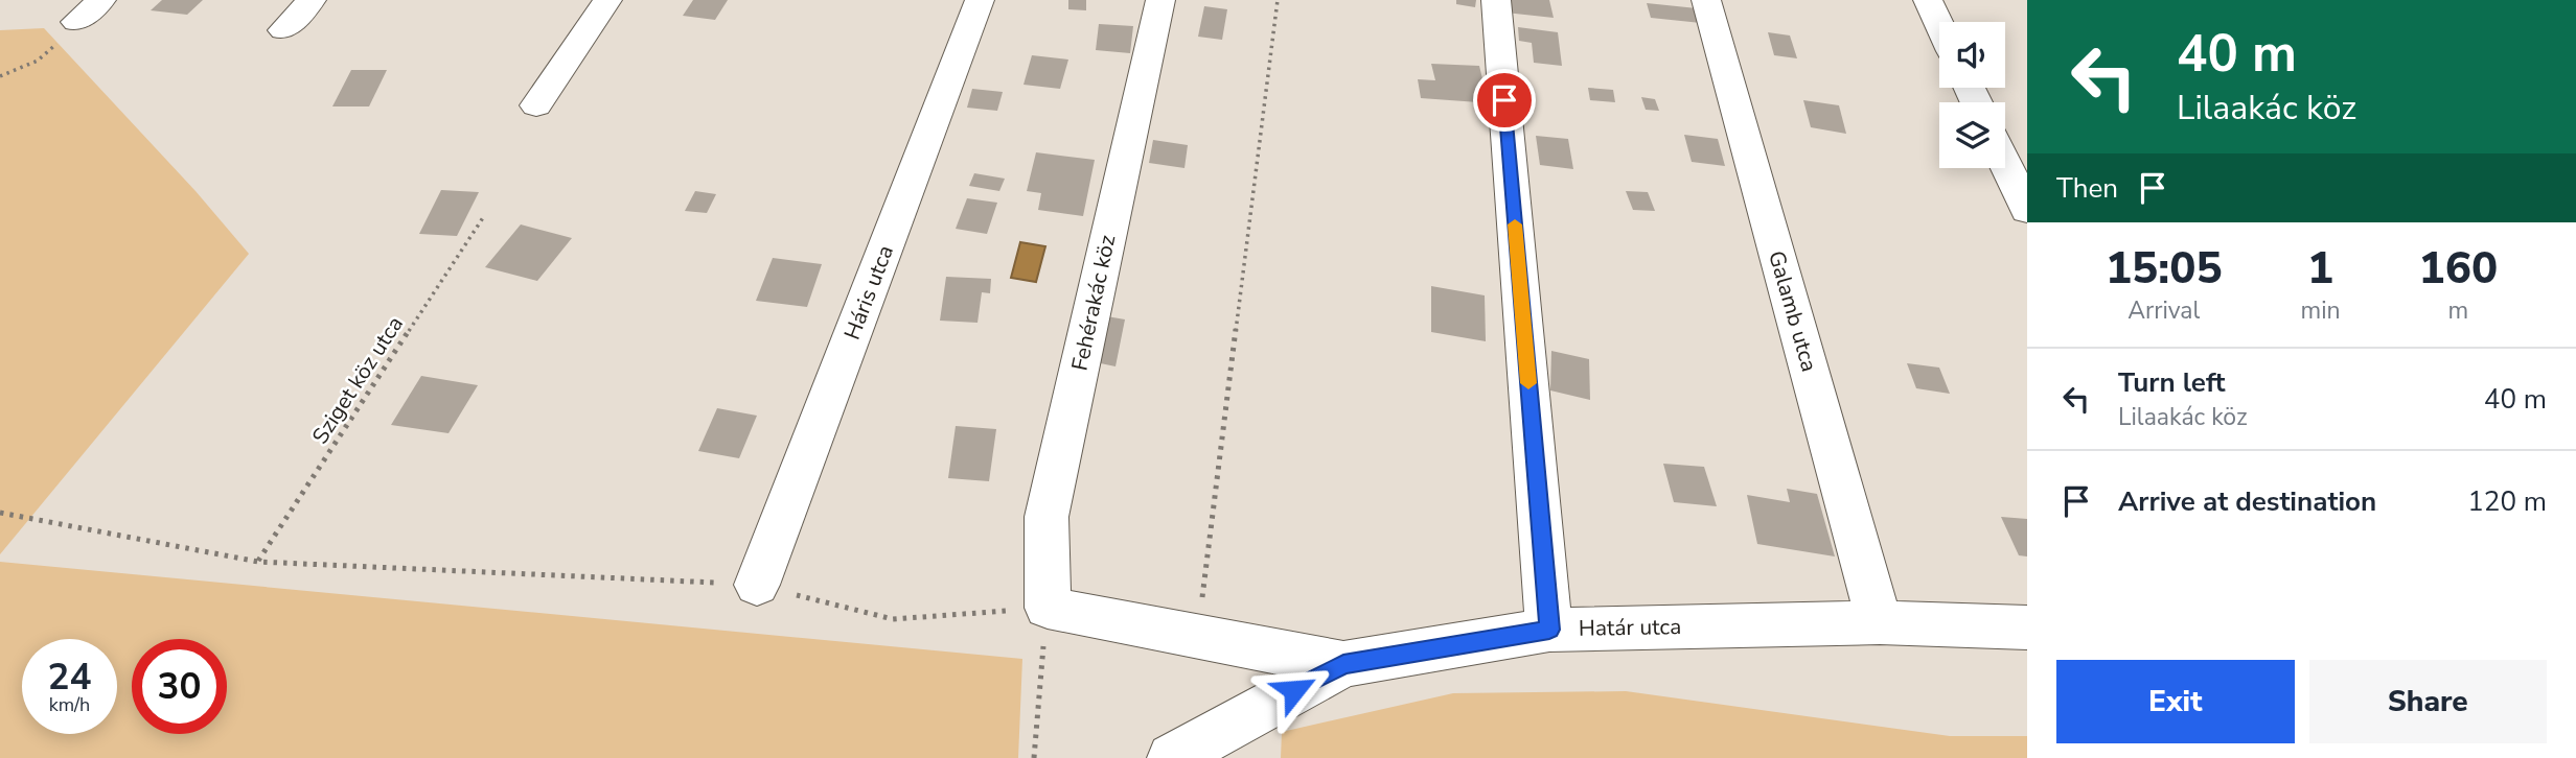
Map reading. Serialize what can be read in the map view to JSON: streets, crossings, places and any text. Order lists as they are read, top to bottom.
{
  "streets": {
    "street": [
      "Háris utca",
      "Fehérakác köz",
      "Galamb utca",
      "Határ utca"
    ],
    "path": ["Sziget köz utca"]
  },
  "crossings": [
    ["Galamb utca", "Határ utca"]
  ],
  "page": {
    "turn": ["40 m", "Lilaakác köz"],
    "then": "Then",
    "eta": [
      "15:05",
      "Arrival",
      "1",
      "min",
      "160",
      "m"
    ],
    "list": [
      {
        "name": "Turn left",
        "note": "Lilaakác köz",
        "value": "40 m"
      },
      {
        "name": "Arrive at destination",
        "value": "120 m"
      }
    ],
    "speed": "24 km/h",
    "limit": "30",
    "buttons": ["Exit", "Share"]
  }
}
